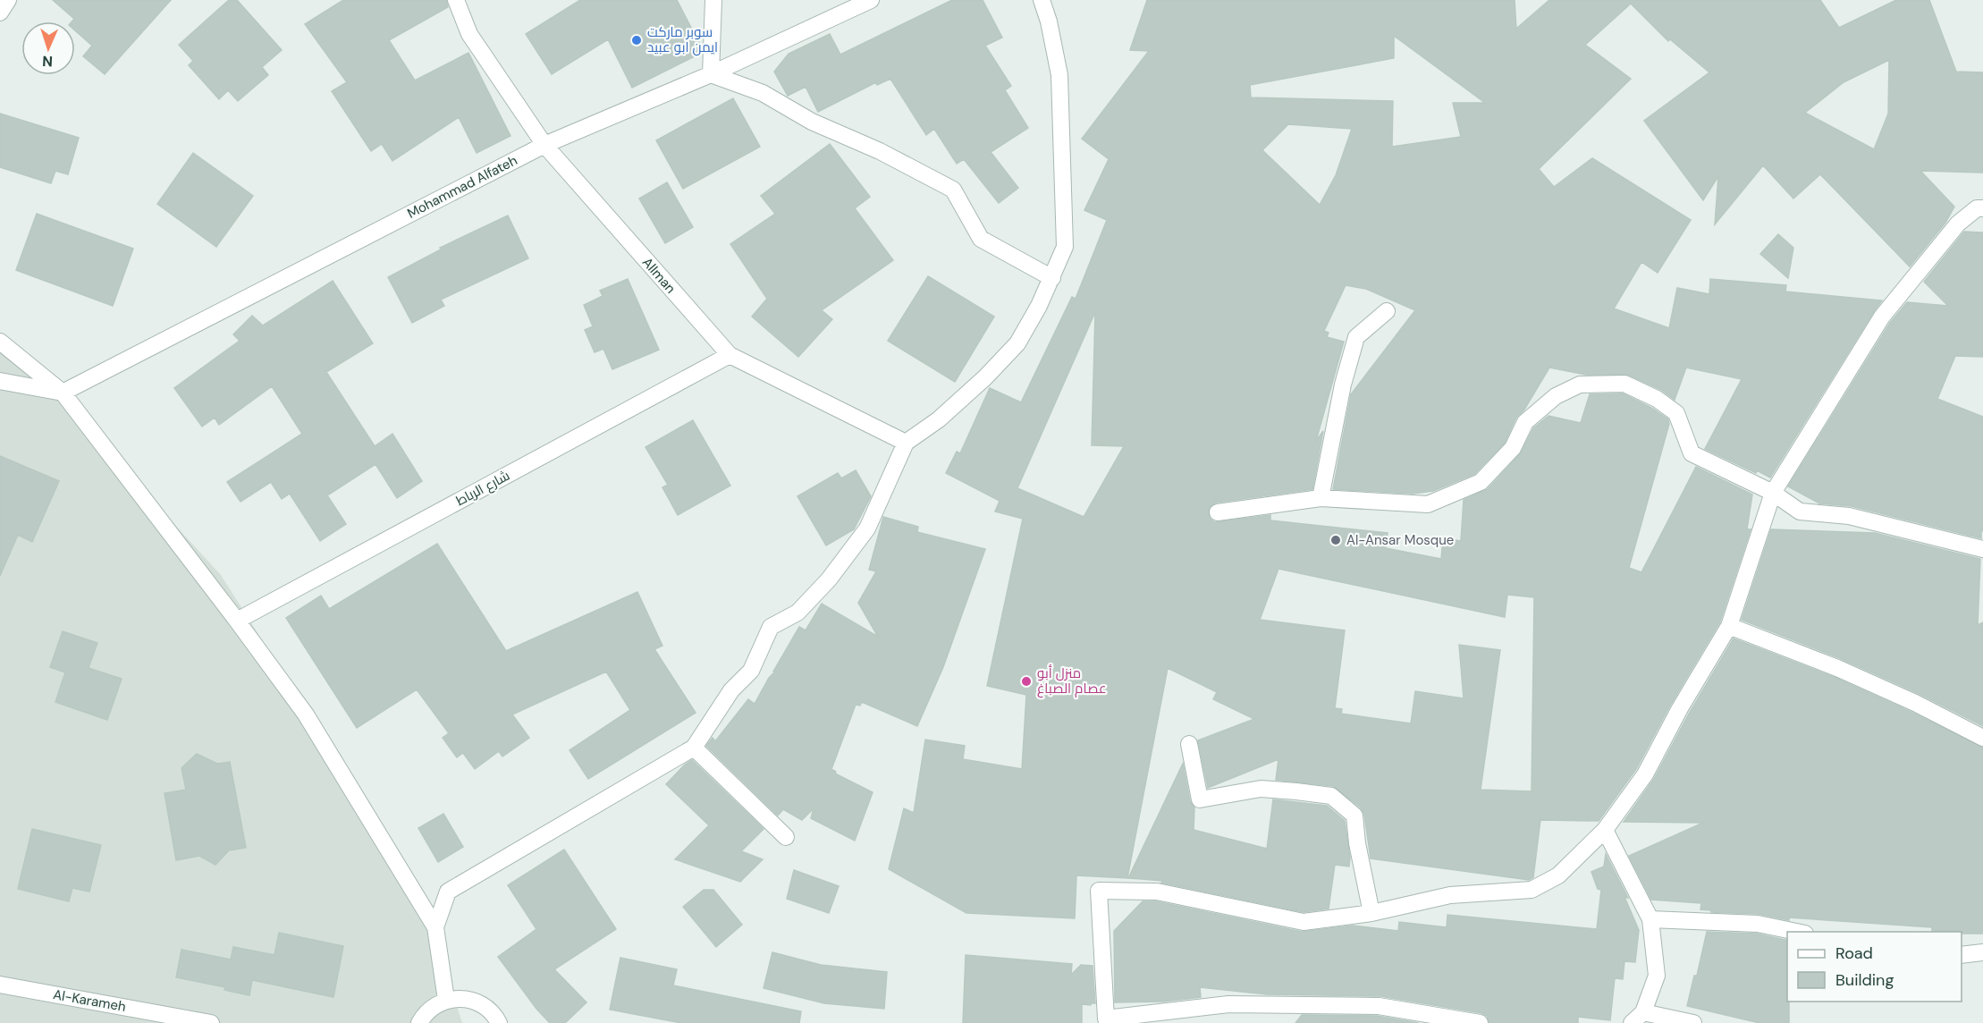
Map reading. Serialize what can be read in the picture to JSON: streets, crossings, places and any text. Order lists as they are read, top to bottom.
{
  "streets": {
    "street": [
      "Mohammad Alfateh",
      "AlIman",
      "شارع الرباط",
      "Al-Karameh"
    ]
  },
  "crossings": [
    ["Mohammad Alfateh", "AlIman"],
    ["AlIman", "شارع الرباط"]
  ],
  "places": ["سوبر ماركت ايمن ابو عبيد", "Al-Ansar Mosque", "منزل أبو عصام الصباغ"],
  "legend": ["Road", "Building"],
  "north": "bottom"
}
